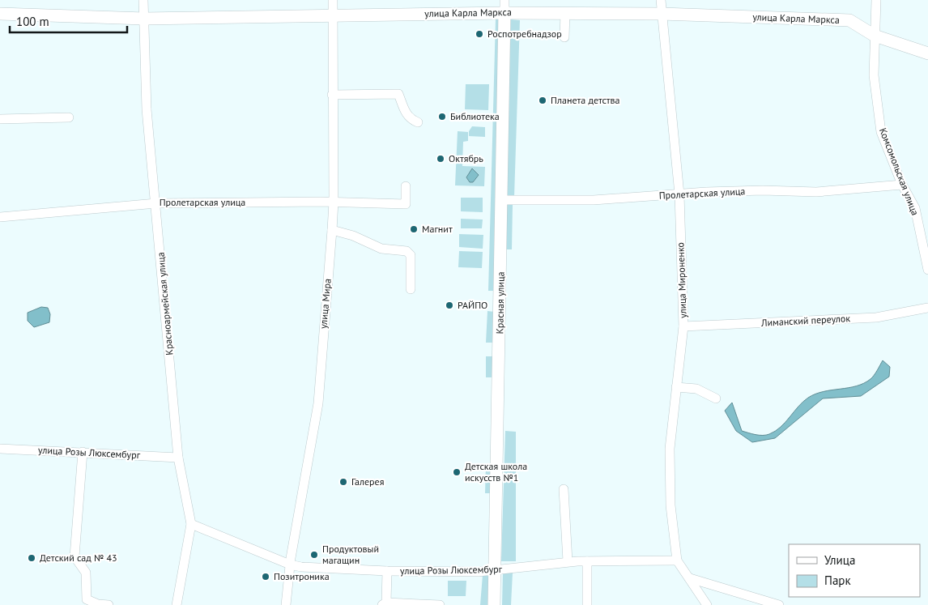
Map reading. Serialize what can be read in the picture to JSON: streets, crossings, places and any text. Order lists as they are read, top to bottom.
{
  "streets": {
    "main road": ["улица Карла Маркса", "Красная улица"],
    "street": [
      "Комсомольская улица",
      "Пролетарская улица",
      "улица Мироненко",
      "Красноармейская улица",
      "улица Мира",
      "Лиманский переулок",
      "улица Розы Люксембург"
    ]
  },
  "crossings": [
    ["улица Карла Маркса", "Комсомольская улица"],
    ["улица Карла Маркса", "улица Мироненко"],
    ["улица Карла Маркса", "Красная улица"],
    ["улица Карла Маркса", "Красноармейская улица"],
    ["улица Карла Маркса", "улица Мира"],
    ["Комсомольская улица", "Пролетарская улица"],
    ["Пролетарская улица", "улица Мироненко"],
    ["Пролетарская улица", "Красная улица"],
    ["Пролетарская улица", "Красноармейская улица"],
    ["Пролетарская улица", "улица Мира"],
    ["улица Мироненко", "Лиманский переулок"],
    ["улица Мироненко", "улица Розы Люксембург"],
    ["Красная улица", "улица Розы Люксембург"],
    ["Красноармейская улица", "улица Розы Люксембург"],
    ["улица Мира", "улица Розы Люксембург"]
  ],
  "places": [
    "Роспотребнадзор",
    "Планета детства",
    "Библиотека",
    "Октябрь",
    "Магнит",
    "РАЙПО",
    "Детская школа искусств №1",
    "Галерея",
    "Продуктовый магащин",
    "Детский сад № 43",
    "Позитроника"
  ],
  "legend": ["Улица", "Парк"],
  "scale_bar": "100 m"
}
